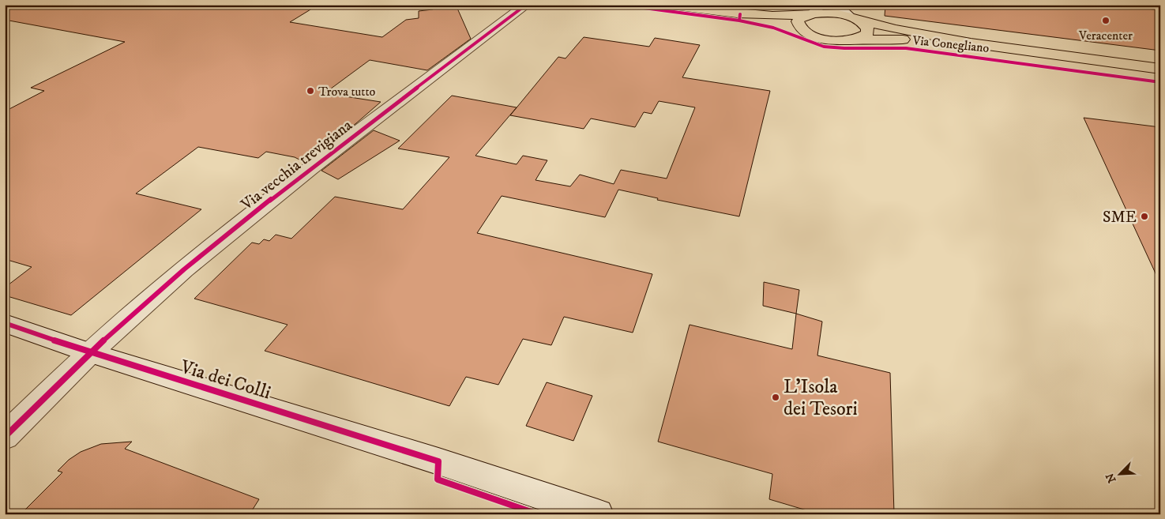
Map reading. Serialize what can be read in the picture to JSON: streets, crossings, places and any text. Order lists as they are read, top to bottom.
{
  "streets": {
    "main road": ["Via Conegliano"],
    "street": ["Via vecchia trevigiana", "Via dei Colli"]
  },
  "crossings": [
    ["Via vecchia trevigiana", "Via dei Colli"]
  ],
  "places": [
    "Veracenter",
    "Trova tutto",
    "SME",
    "L'Isola dei Tesori"
  ],
  "north": "bottom left"
}
